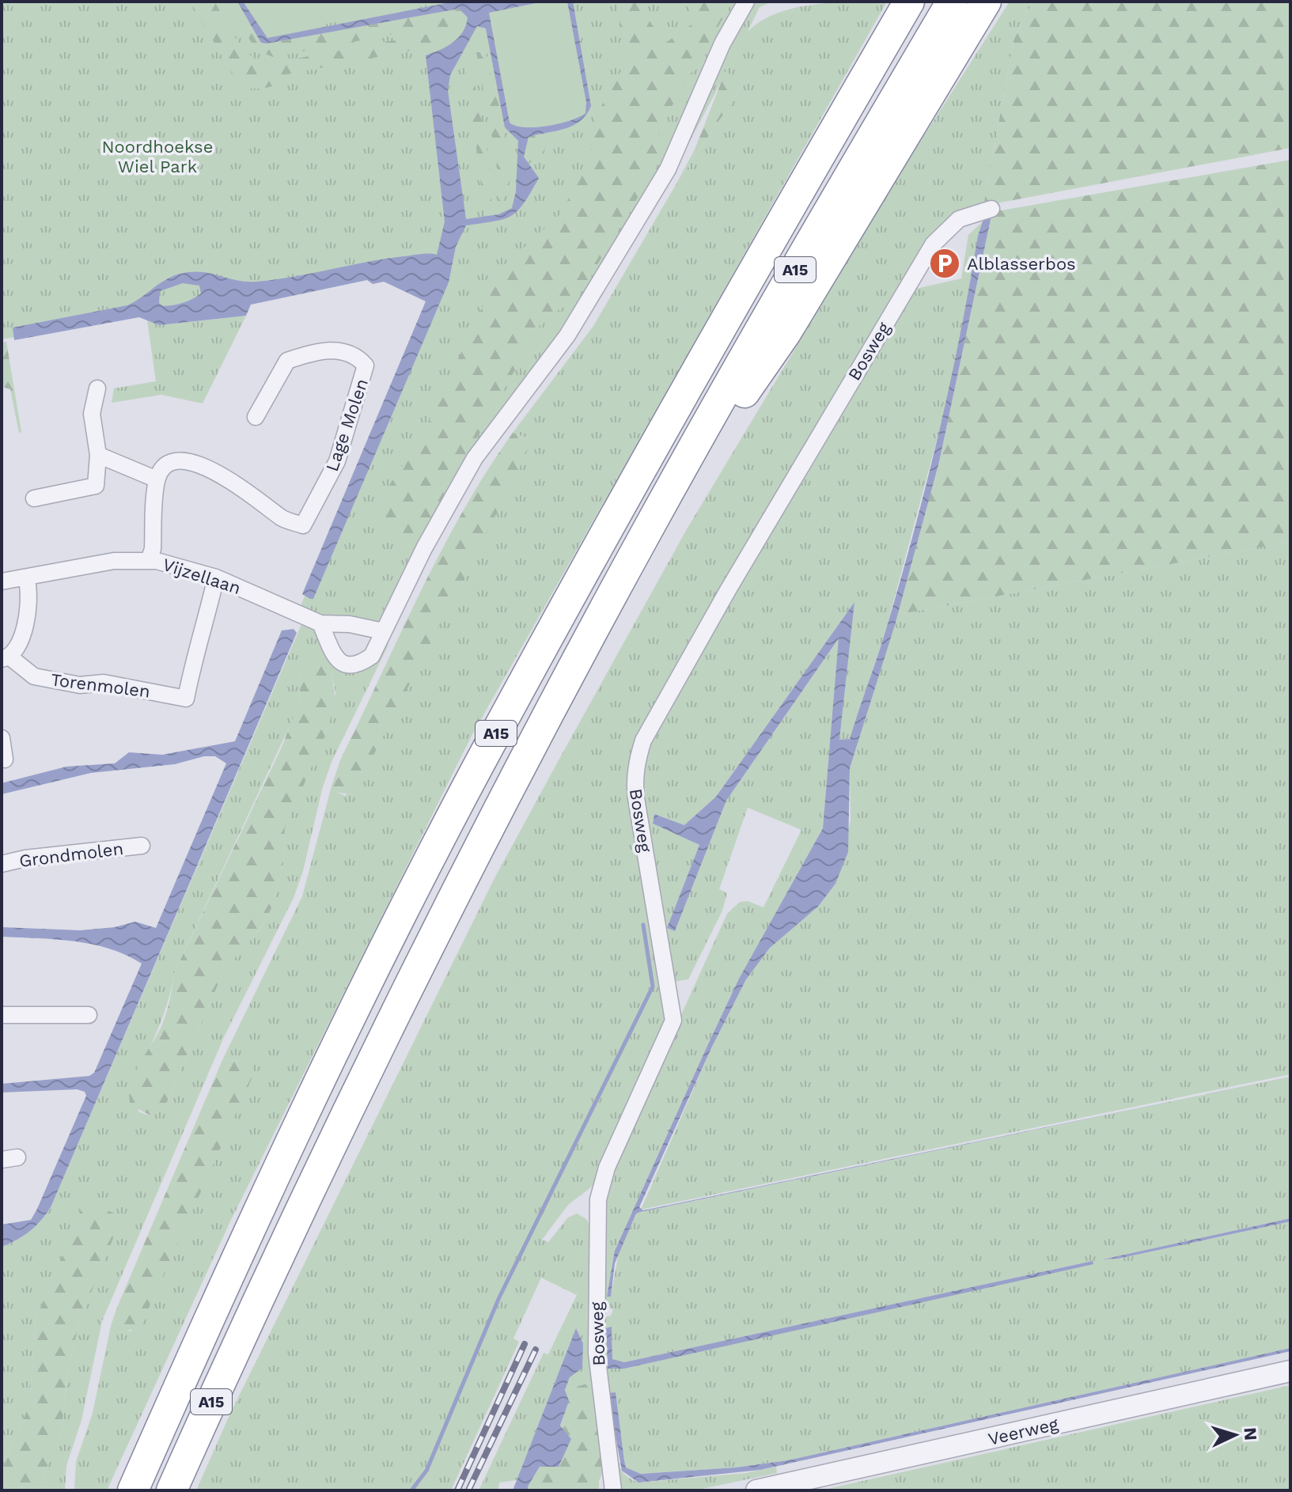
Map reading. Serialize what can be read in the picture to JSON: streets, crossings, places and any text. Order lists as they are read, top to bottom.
{
  "streets": {
    "highway": ["A15"],
    "street": [
      "Bosweg",
      "Lage Molen",
      "Vijzellaan",
      "Torenmolen",
      "Grondmolen",
      "Veerweg"
    ]
  },
  "crossings": [
    ["Vijzellaan", "Torenmolen"]
  ],
  "parks": ["Noordhoekse Wiel Park"],
  "places": {
    "parking": ["Alblasserbos"]
  },
  "north": "right"
}
